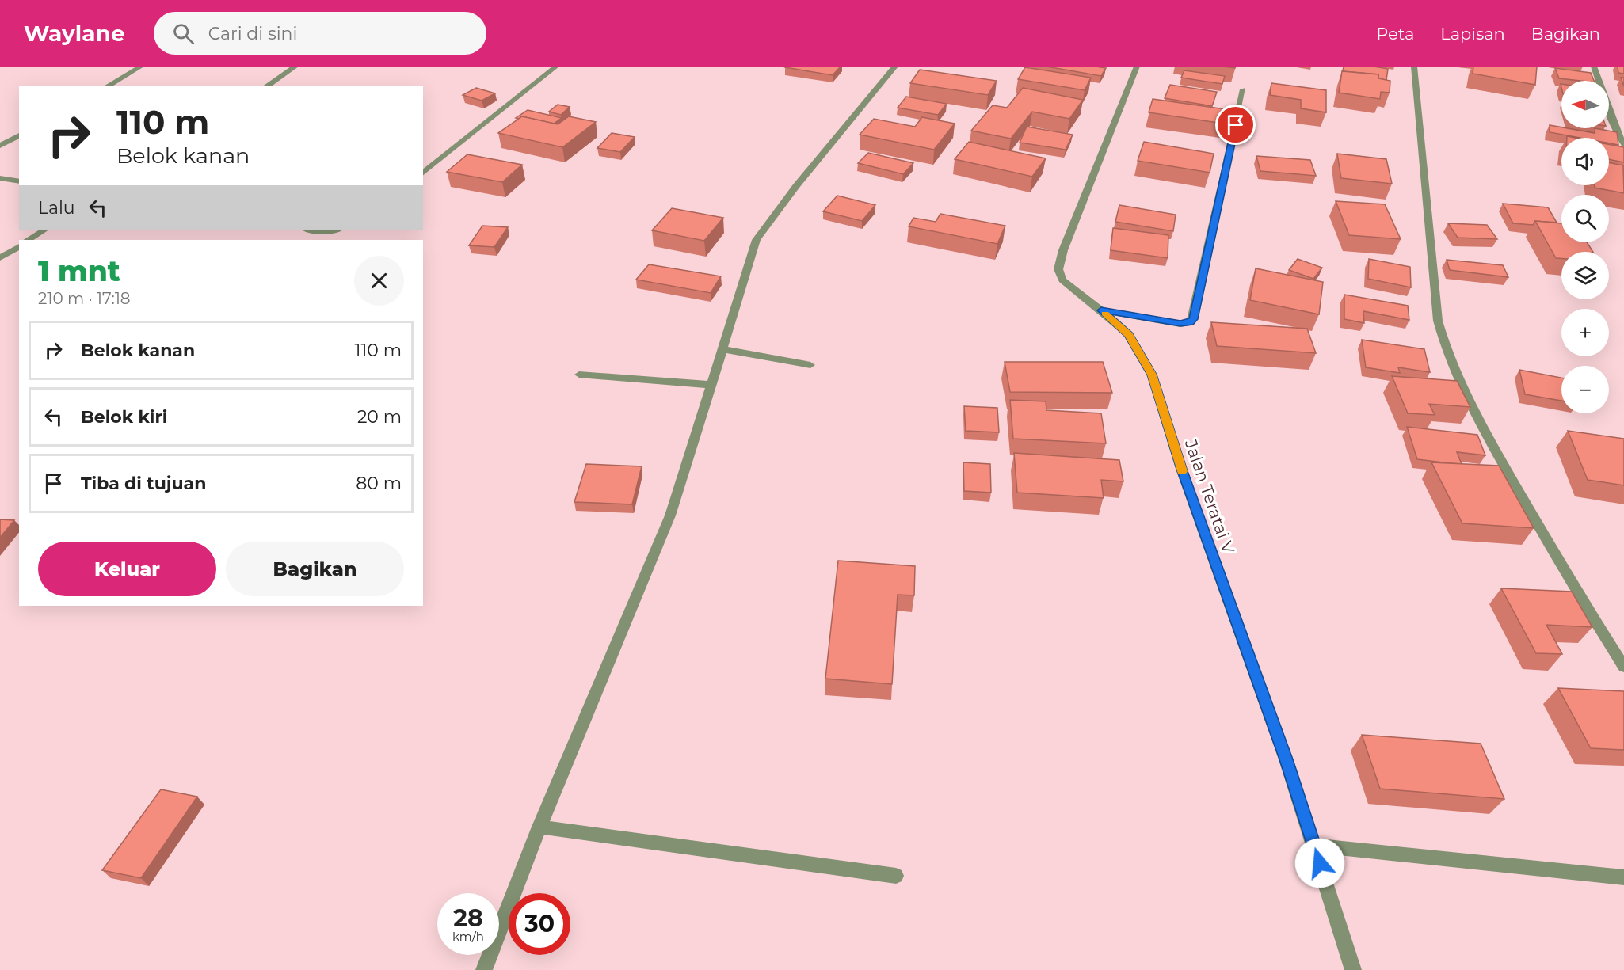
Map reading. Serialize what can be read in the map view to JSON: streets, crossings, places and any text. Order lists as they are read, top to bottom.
{
  "streets": {
    "street": ["Jalan Teratai V"]
  },
  "north": "left",
  "page": {
    "header": "Waylane",
    "search": "Cari di sini",
    "nav": ["Peta", "Lapisan", "Bagikan"],
    "map_buttons": ["+", "−"],
    "turn": ["110 m", "Belok kanan"],
    "then": "Lalu",
    "heading": ["1 mnt", "210 m · 17:18"],
    "list": [
      {
        "name": "Belok kanan",
        "value": "110 m"
      },
      {
        "name": "Belok kiri",
        "value": "20 m"
      },
      {
        "name": "Tiba di tujuan",
        "value": "80 m"
      }
    ],
    "buttons": ["Keluar", "Bagikan"],
    "speed": "28 km/h",
    "limit": "30"
  }
}
